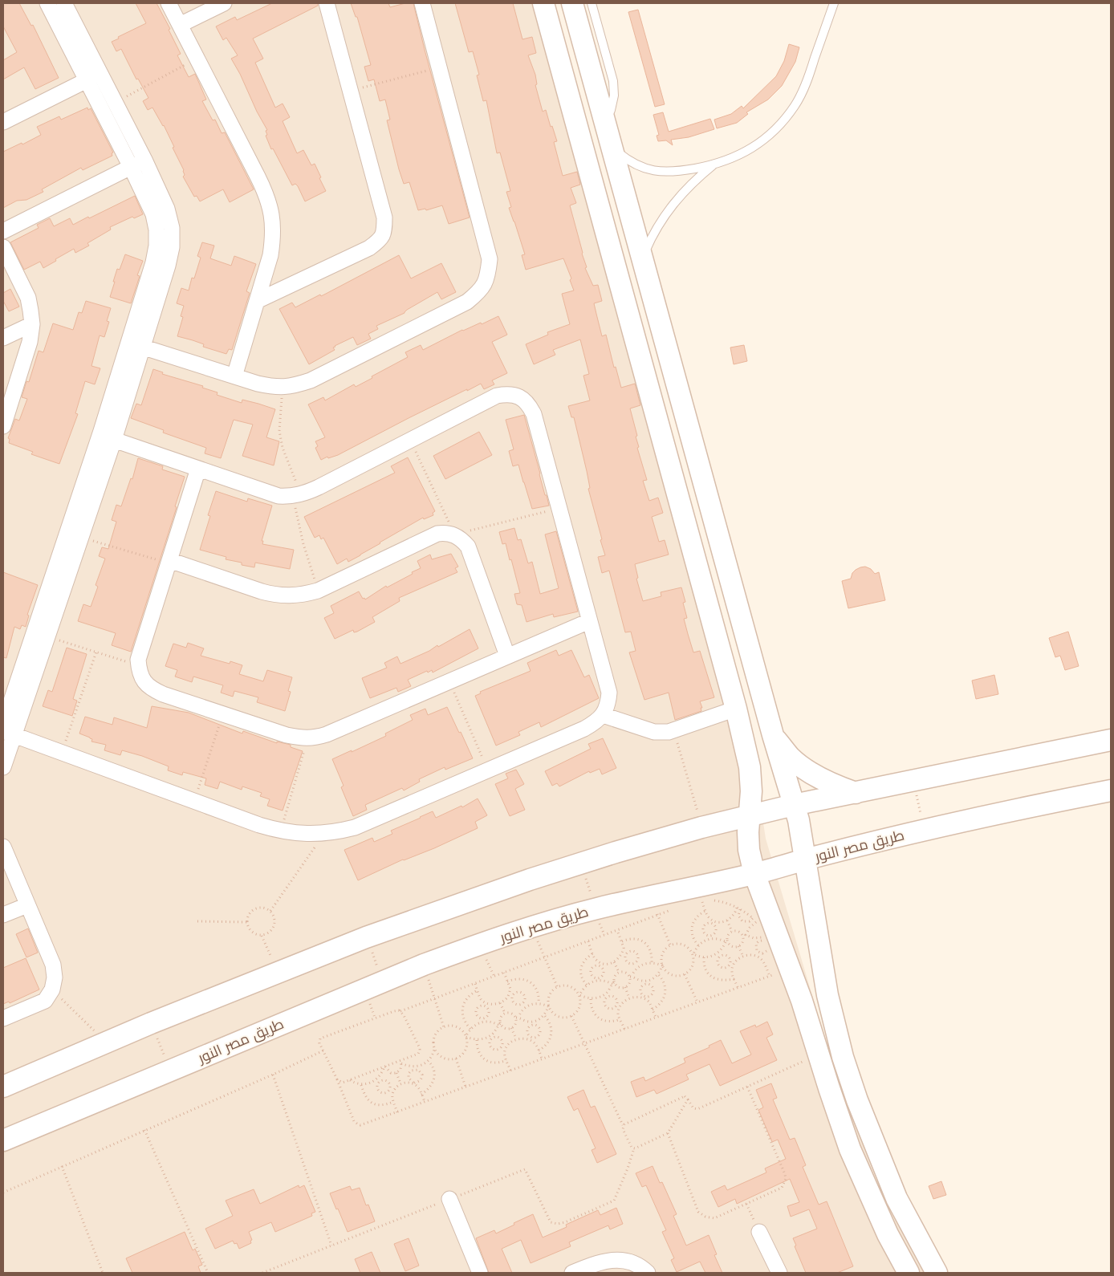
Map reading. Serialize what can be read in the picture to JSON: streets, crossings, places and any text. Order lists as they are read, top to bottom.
{
  "streets": {
    "street": ["طريق مصر النور"]
  }
}
